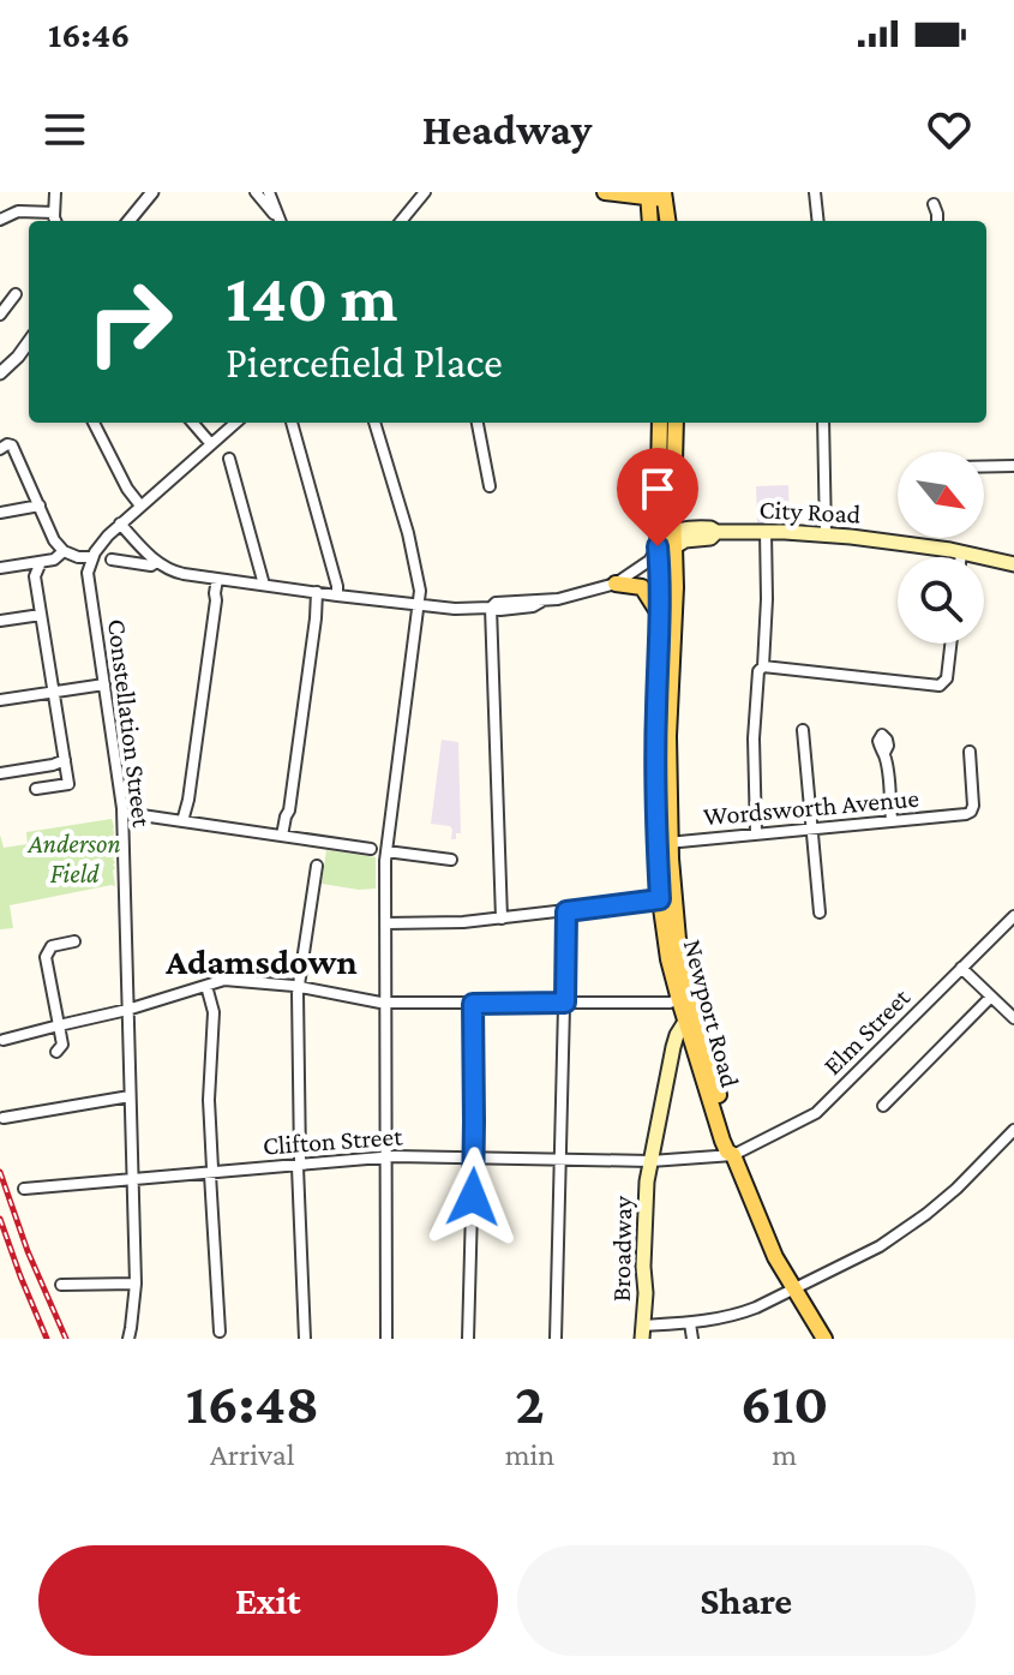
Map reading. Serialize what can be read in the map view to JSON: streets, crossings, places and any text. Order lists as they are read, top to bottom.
{
  "streets": {
    "main road": ["City Road", "Newport Road", "Broadway"],
    "street": [
      "Constellation Street",
      "Wordsworth Avenue",
      "Elm Street",
      "Clifton Street"
    ]
  },
  "crossings": [
    ["City Road", "Newport Road"],
    ["Constellation Street", "Clifton Street"],
    ["Wordsworth Avenue", "Newport Road"],
    ["Newport Road", "Elm Street"],
    ["Newport Road", "Clifton Street"],
    ["Newport Road", "Broadway"],
    ["Elm Street", "Clifton Street"],
    ["Clifton Street", "Broadway"]
  ],
  "districts": ["Adamsdown"],
  "parks": ["Anderson Field"],
  "north": "bottom right",
  "page": {
    "status": "16:46",
    "header": "Headway",
    "turn": ["140 m", "Piercefield Place"],
    "eta": [
      "16:48",
      "Arrival",
      "2",
      "min",
      "610",
      "m"
    ],
    "buttons": ["Exit", "Share"]
  }
}
